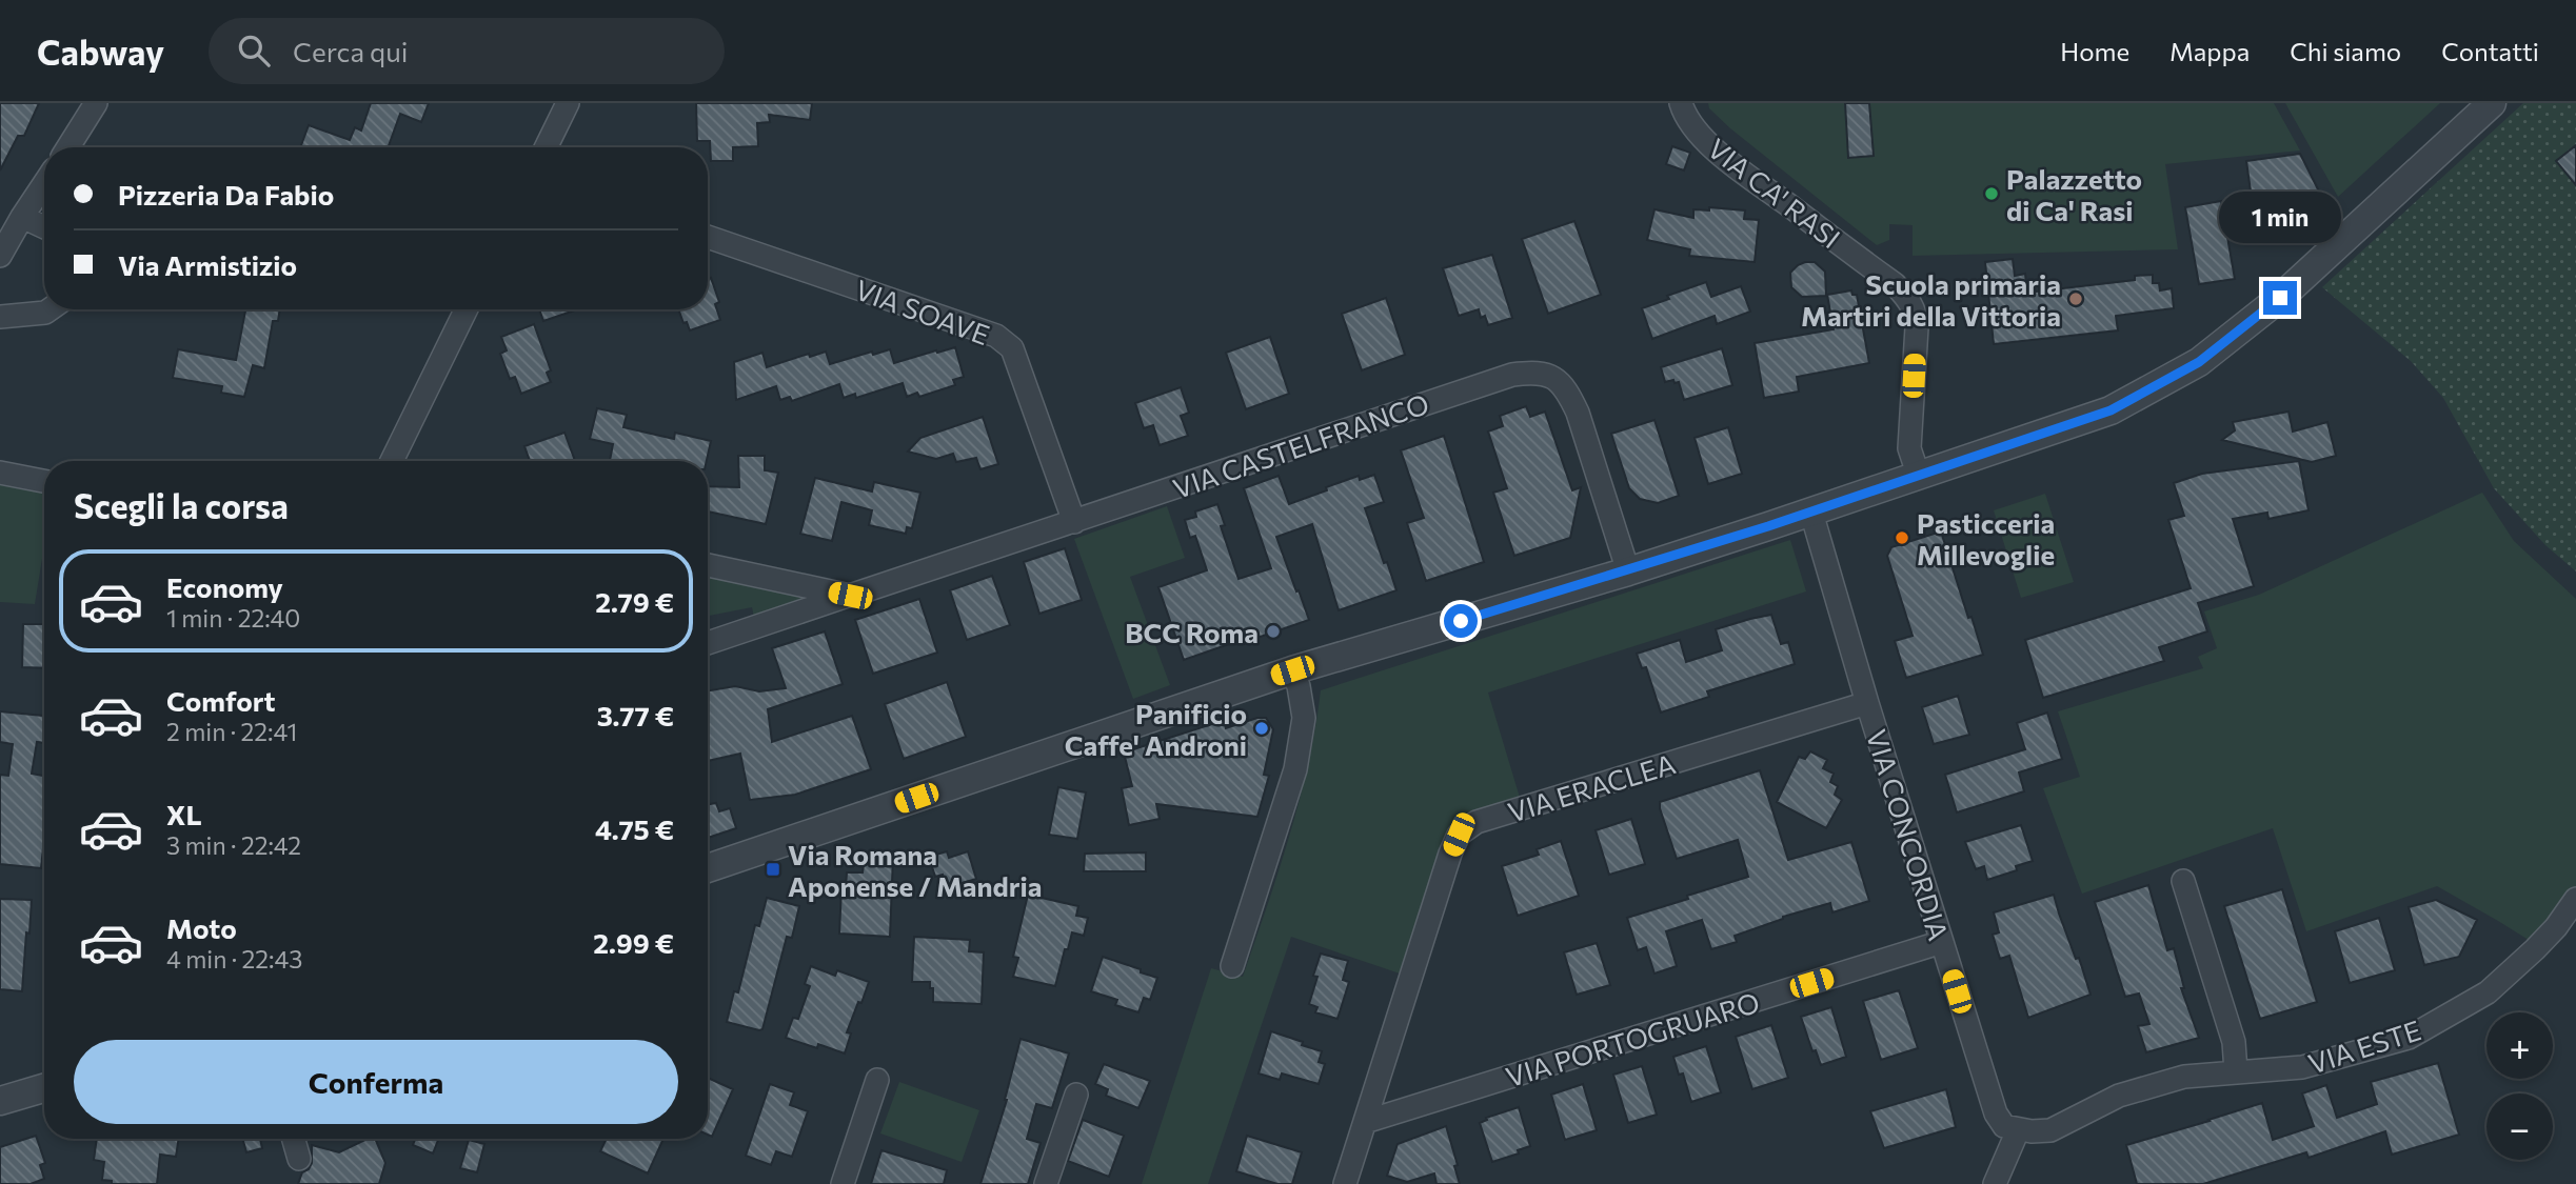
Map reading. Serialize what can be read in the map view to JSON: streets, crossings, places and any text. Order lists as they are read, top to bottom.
{
  "streets": {
    "street": [
      "VIA CA' RASI",
      "VIA SOAVE",
      "VIA CASTELFRANCO",
      "VIA ERACLEA",
      "VIA CONCORDIA",
      "VIA PORTOGRUARO",
      "VIA ESTE"
    ]
  },
  "crossings": [
    ["VIA SOAVE", "VIA CASTELFRANCO"],
    ["VIA ERACLEA", "VIA CONCORDIA"],
    ["VIA ERACLEA", "VIA PORTOGRUARO"],
    ["VIA CONCORDIA", "VIA PORTOGRUARO"],
    ["VIA CONCORDIA", "VIA ESTE"]
  ],
  "places": {
    "other": [
      "Palazzetto di Ca' Rasi",
      "Scuola primaria Martiri della Vittoria",
      "Pasticceria Millevoglie",
      "BCC Roma",
      "Panificio Caffe' Androni"
    ],
    "transit": ["Via Romana Aponense / Mandria"]
  },
  "page": {
    "header": "Cabway",
    "search": "Cerca qui",
    "nav": [
      "Home",
      "Mappa",
      "Chi siamo",
      "Contatti"
    ],
    "banner": ["Pizzeria Da Fabio", "Via Armistizio"],
    "bubble": "1 min",
    "heading": "Scegli la corsa",
    "list": [
      {
        "name": "Economy",
        "note": "1 min · 22:40",
        "value": "2.79 €"
      },
      {
        "name": "Comfort",
        "note": "2 min · 22:41",
        "value": "3.77 €"
      },
      {
        "name": "XL",
        "note": "3 min · 22:42",
        "value": "4.75 €"
      },
      {
        "name": "Moto",
        "note": "4 min · 22:43",
        "value": "2.99 €"
      }
    ],
    "map_buttons": ["+", "−"],
    "buttons": "Conferma"
  }
}
